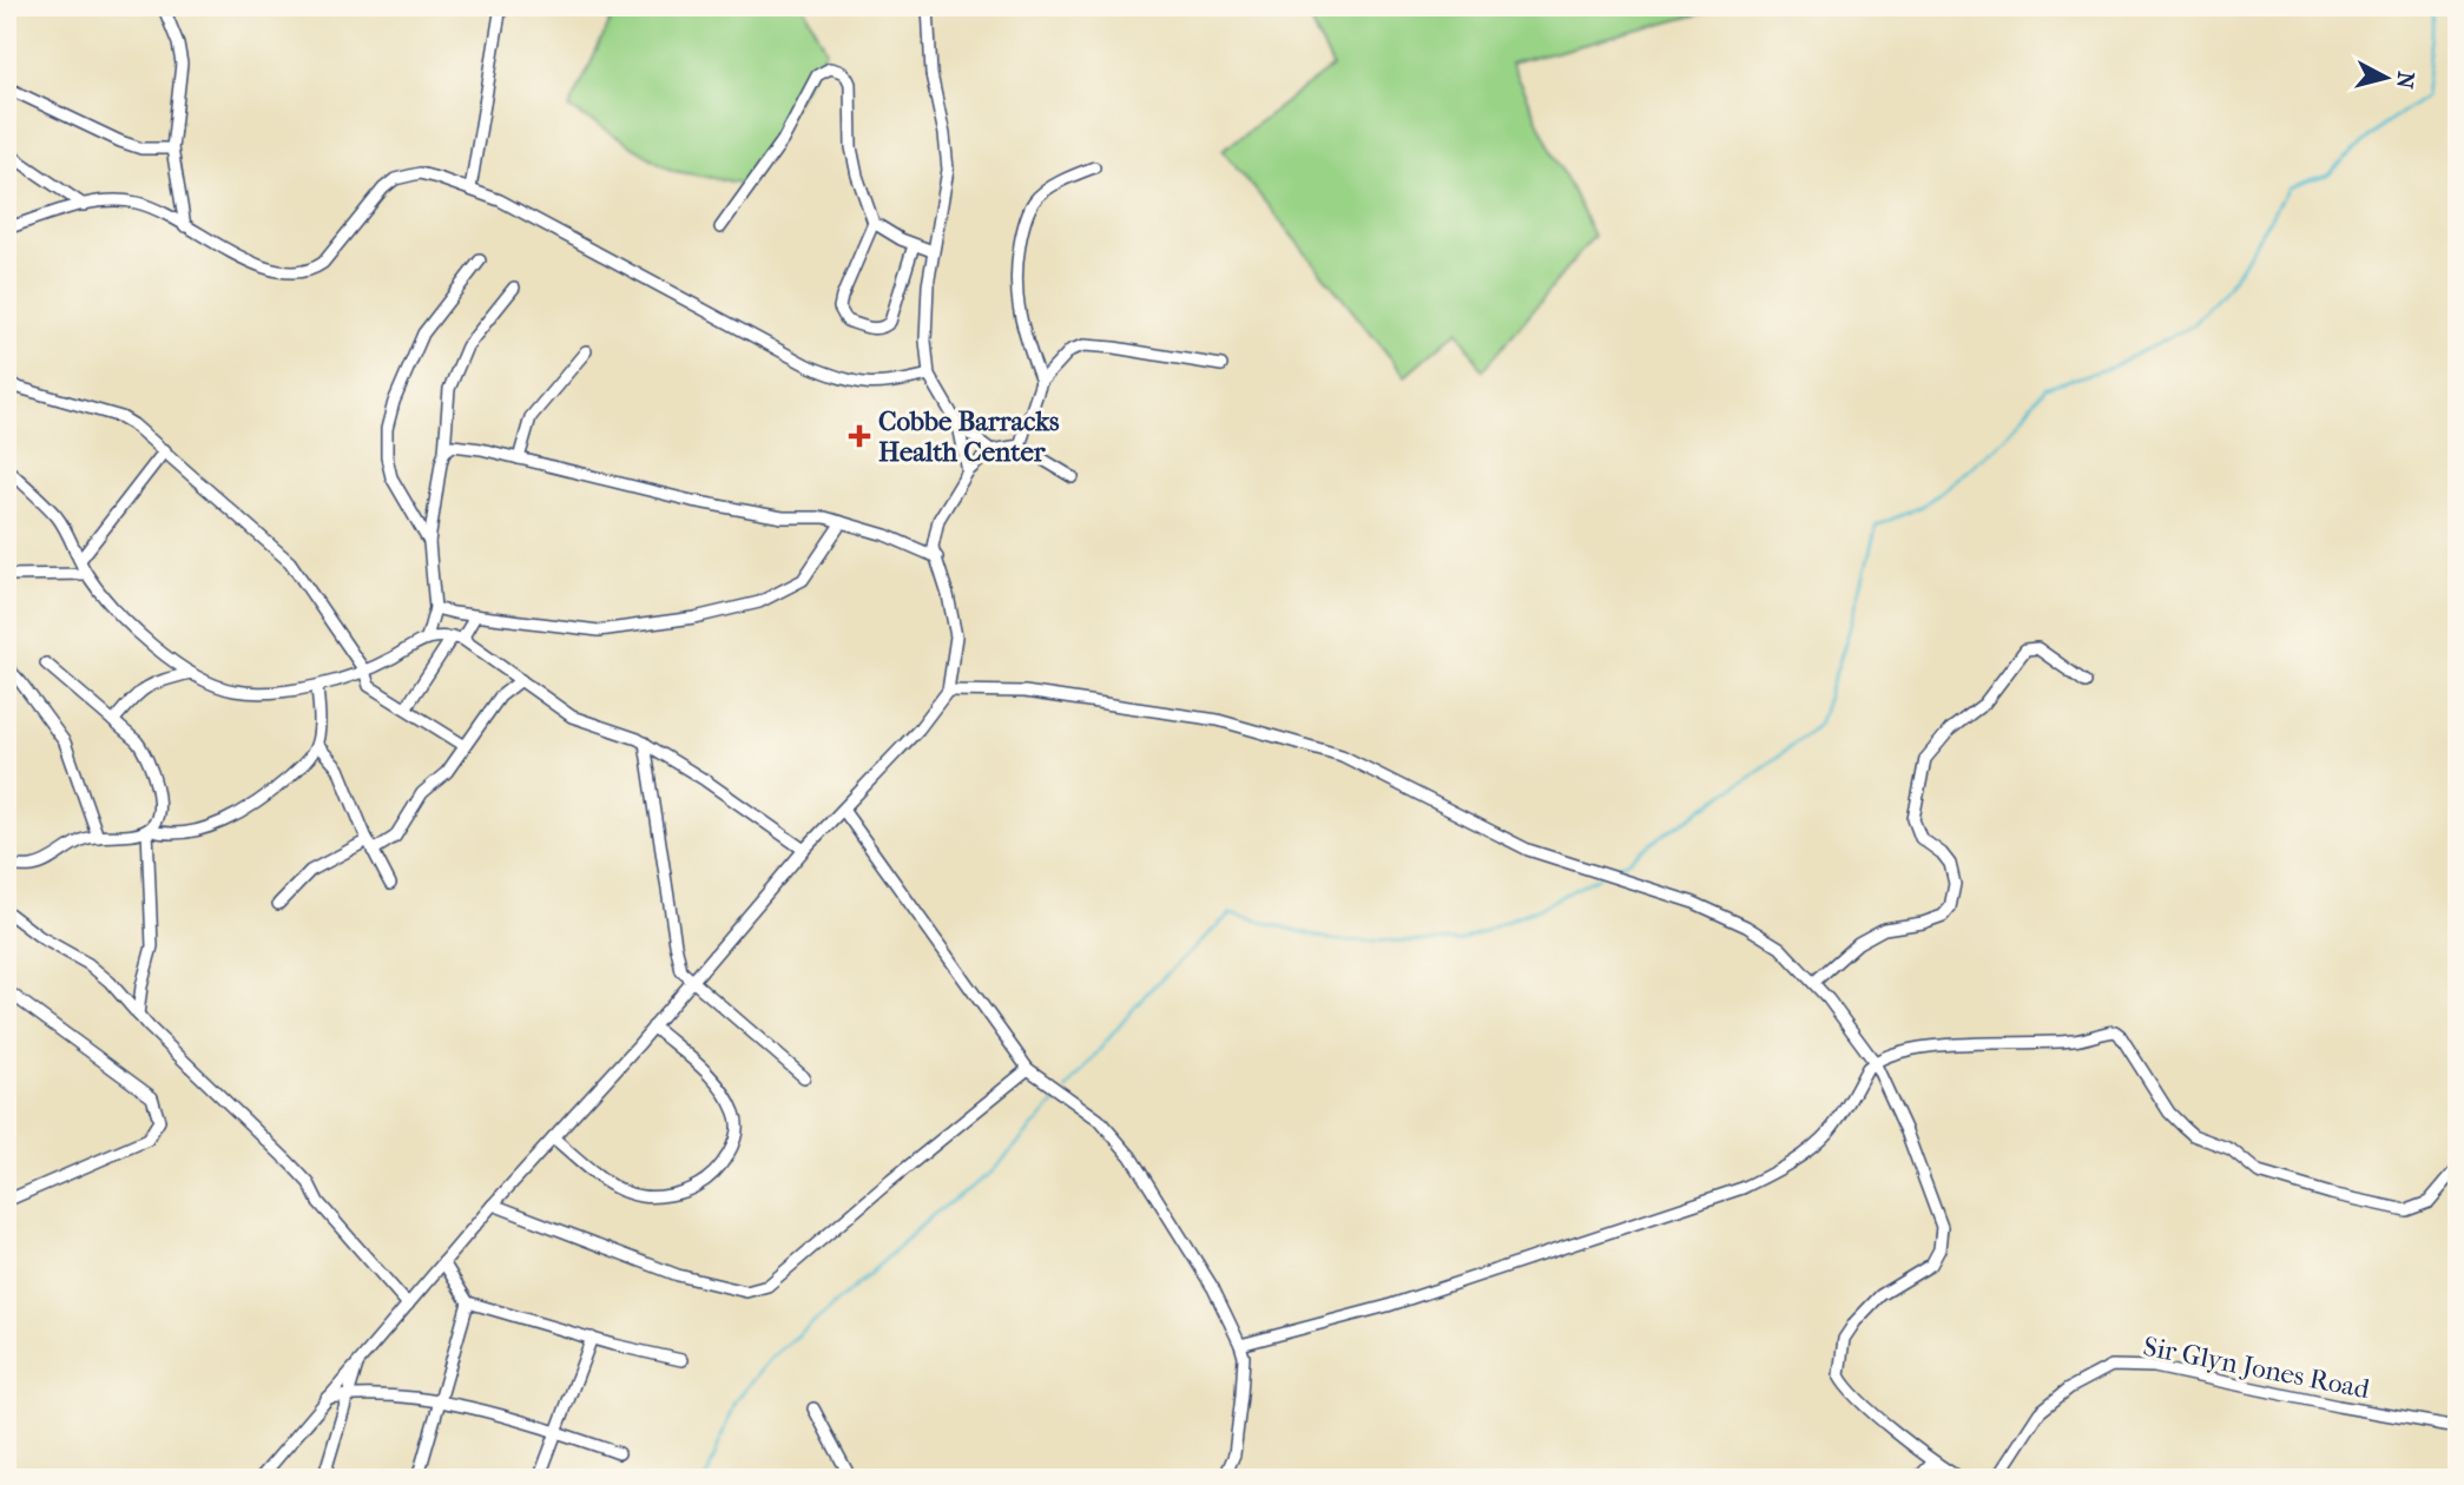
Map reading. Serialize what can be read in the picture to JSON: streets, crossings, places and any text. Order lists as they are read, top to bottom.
{
  "streets": {
    "street": ["Sir Glyn Jones Road"]
  },
  "places": {
    "health": ["Cobbe Barracks Health Center"]
  },
  "north": "right"
}
